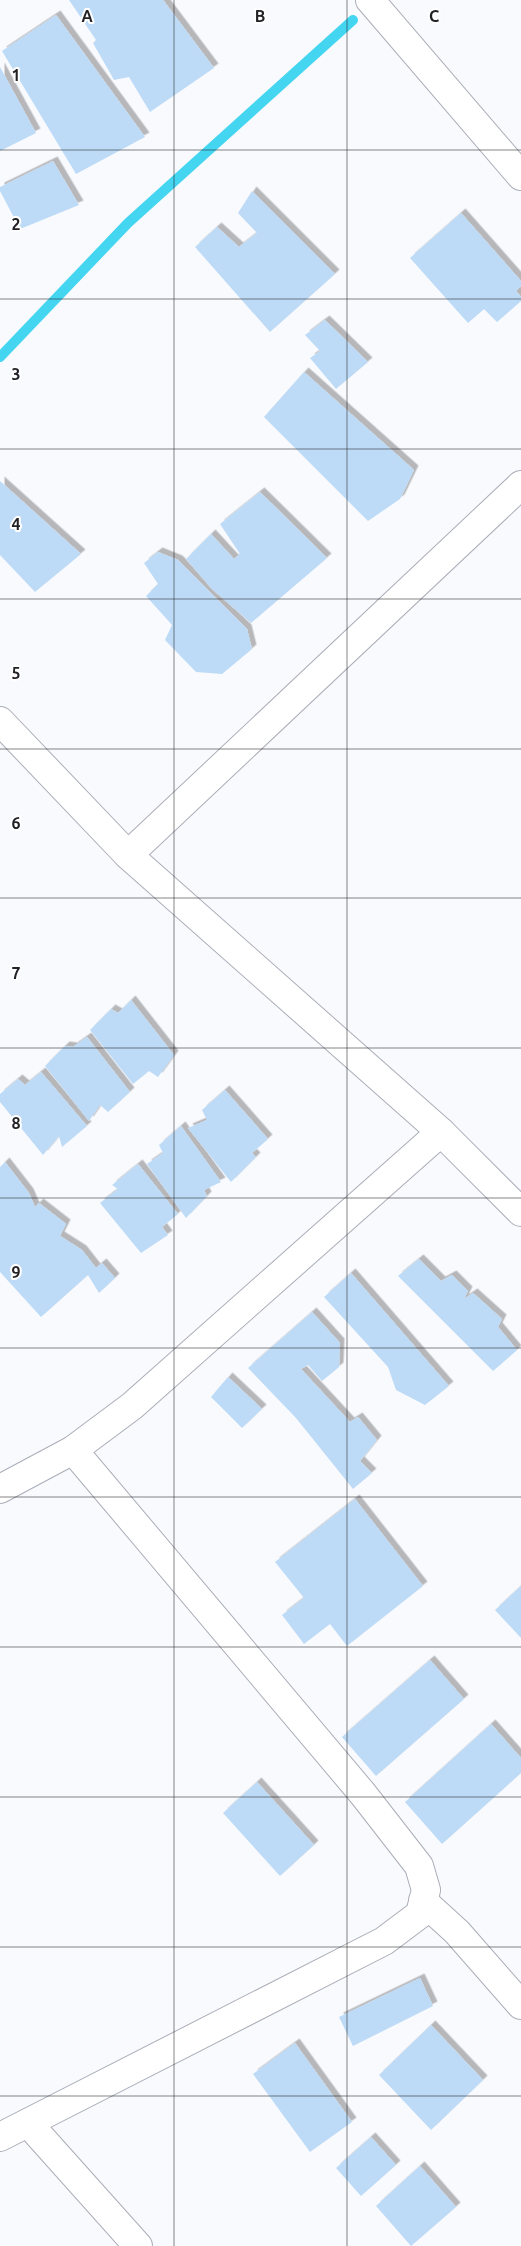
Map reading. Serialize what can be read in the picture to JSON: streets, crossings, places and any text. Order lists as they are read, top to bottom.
{
  "grid": {
    "columns": ["A", "B", "C"],
    "rows": [
      "1",
      "2",
      "3",
      "4",
      "5",
      "6",
      "7",
      "8",
      "9"
    ]
  }
}
